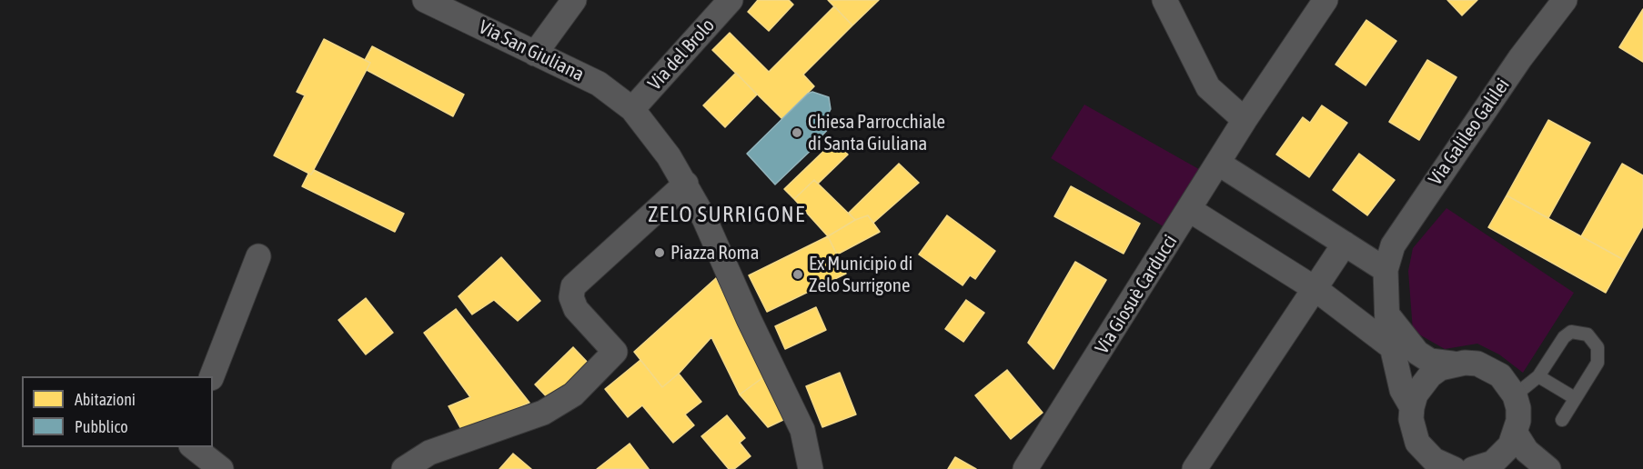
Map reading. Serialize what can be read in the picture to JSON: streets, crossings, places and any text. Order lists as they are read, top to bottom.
{
  "streets": {
    "street": [
      "Via San Giuliana",
      "Via del Brolo",
      "Via Galileo Galilei",
      "Via Giosuè Carducci"
    ]
  },
  "crossings": [
    ["Via San Giuliana", "Via del Brolo"]
  ],
  "districts": ["ZELO SURRIGONE"],
  "places": ["Chiesa Parrocchiale di Santa Giuliana", "Piazza Roma", "Ex Municipio di Zelo Surrigone"],
  "legend": ["Abitazioni", "Pubblico"]
}
